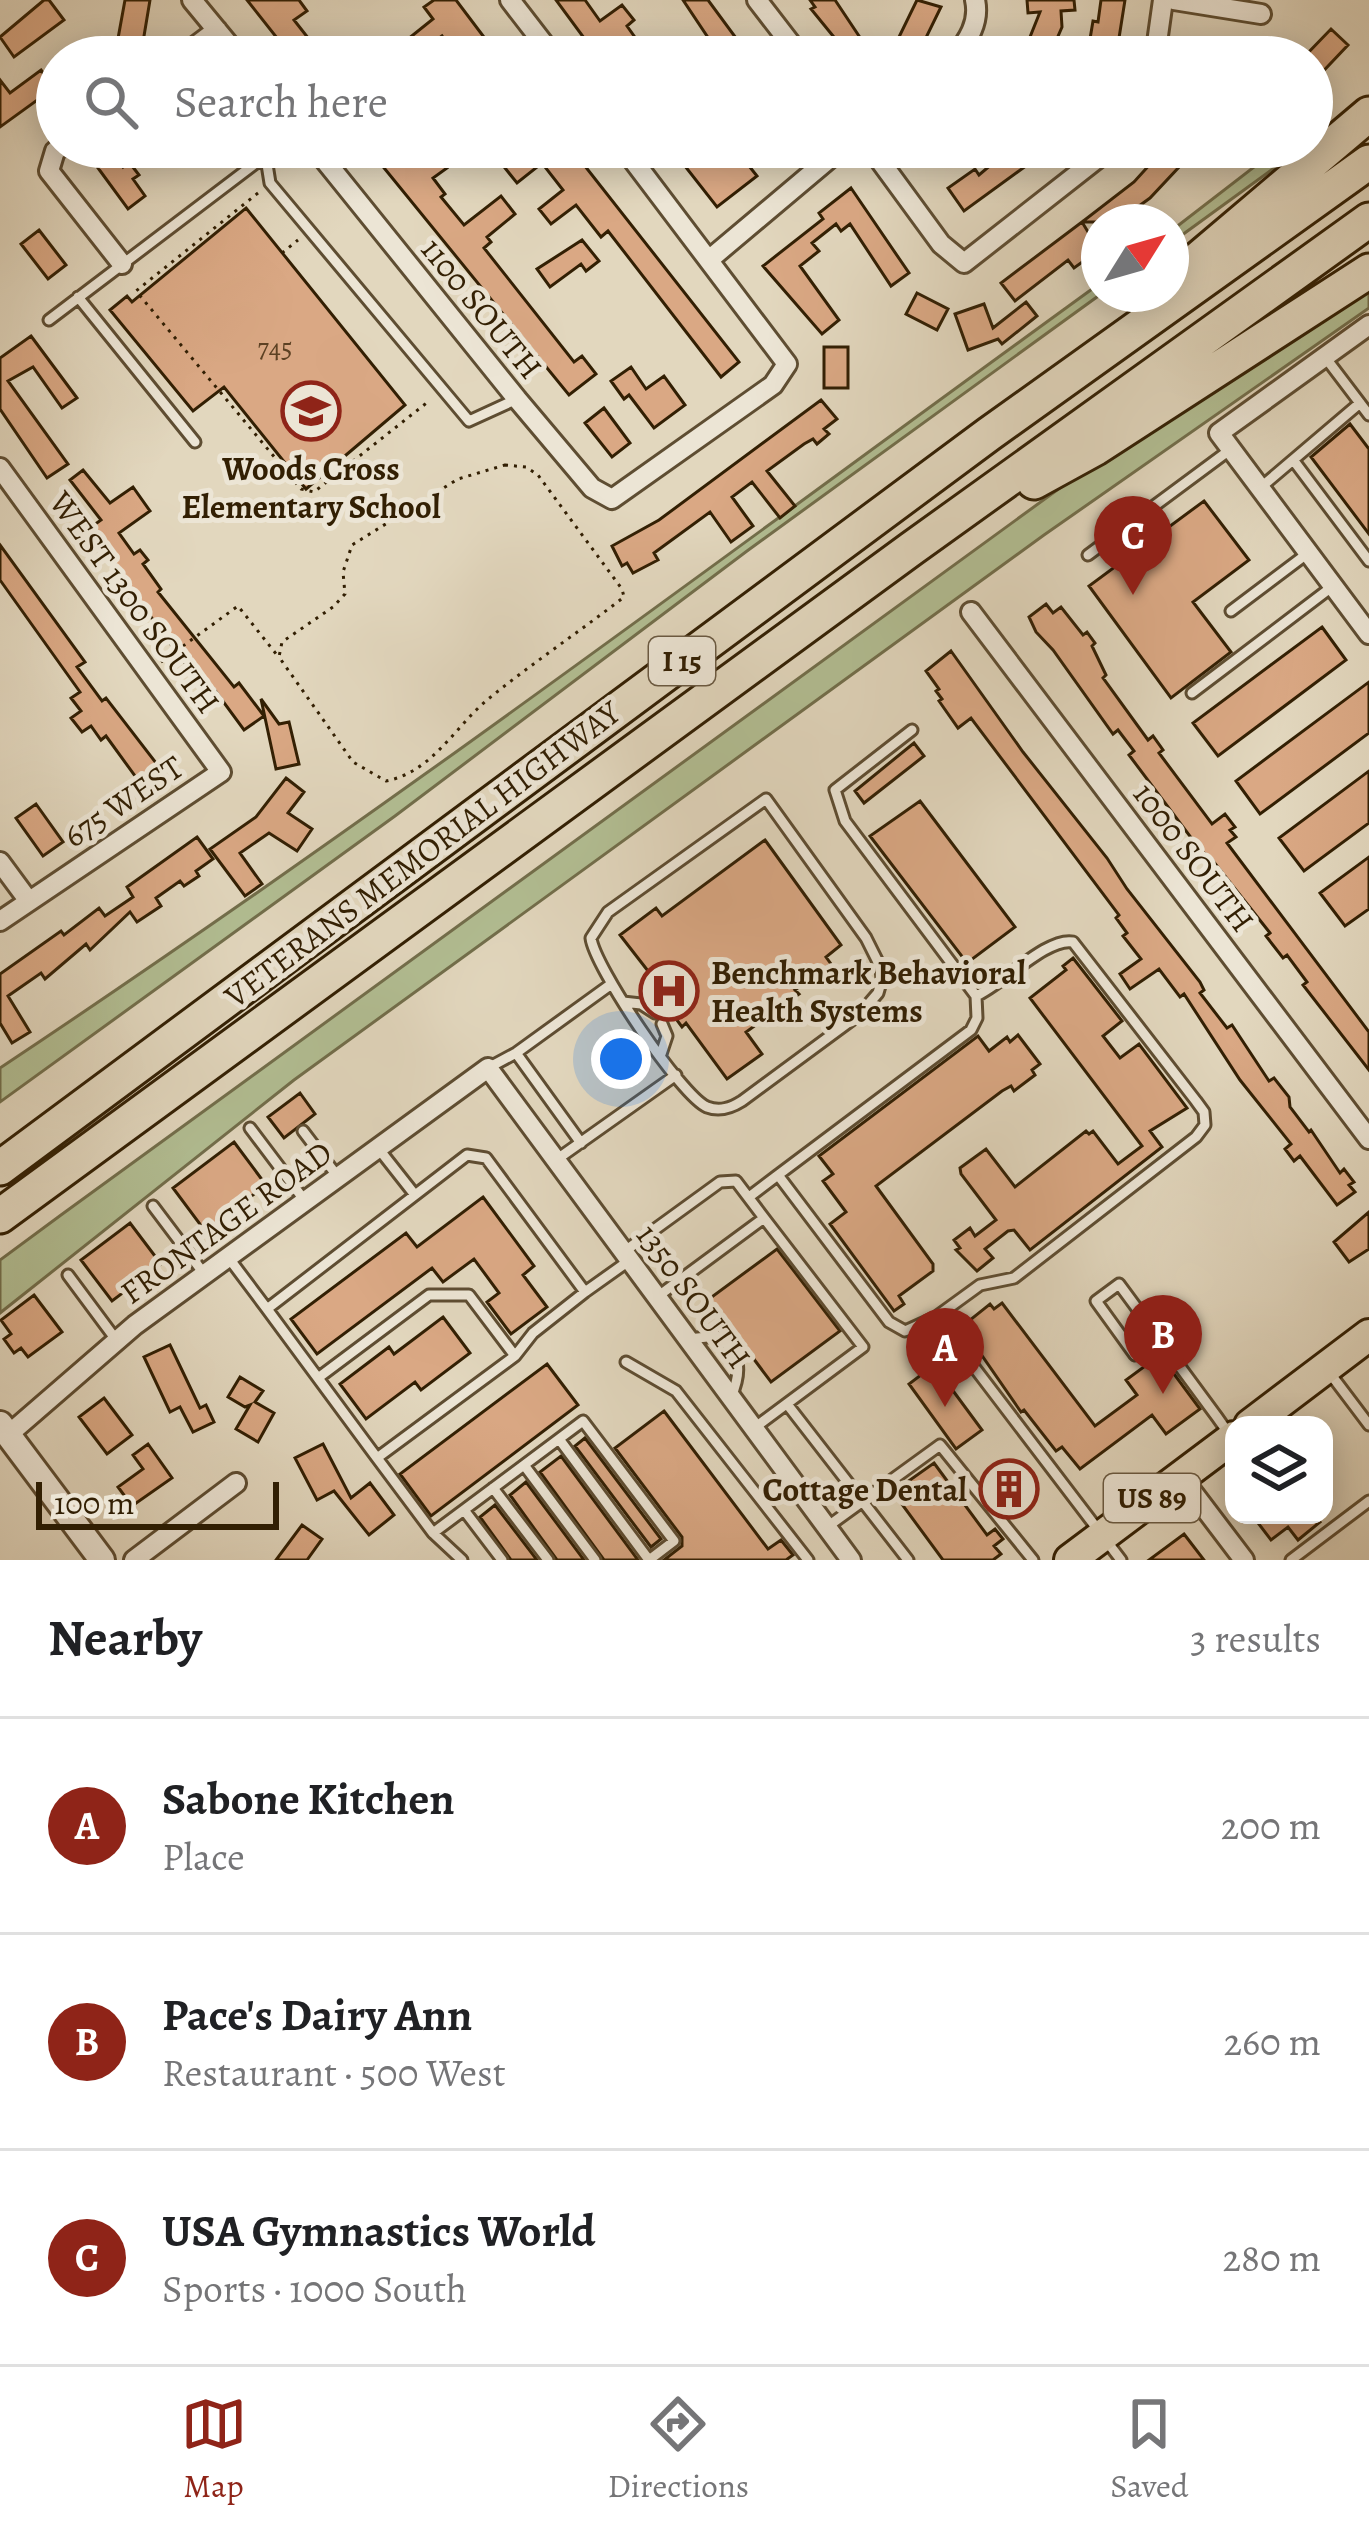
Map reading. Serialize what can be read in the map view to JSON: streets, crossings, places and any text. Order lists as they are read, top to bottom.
{
  "streets": {
    "highway": ["I 15", "VETERANS MEMORIAL HIGHWAY"],
    "main road": ["US 89"],
    "street": [
      "1100 SOUTH",
      "WEST 1300 SOUTH",
      "675 WEST",
      "1000 SOUTH",
      "FRONTAGE ROAD",
      "1350 SOUTH"
    ]
  },
  "crossings": [
    ["WEST 1300 SOUTH", "675 WEST"],
    ["FRONTAGE ROAD", "1350 SOUTH"]
  ],
  "places": {
    "school or university": ["Woods Cross Elementary School"],
    "hospital": ["Benchmark Behavioral Health Systems"],
    "building": ["Cottage Dental"]
  },
  "house_numbers": ["745"],
  "scale_bar": "100 m",
  "north": "top right",
  "page": {
    "search": "Search here",
    "pins": ["C", "B", "A"],
    "scale": "100 m",
    "heading": ["Nearby", "3 results"],
    "list": [
      {
        "mark": "A",
        "name": "Sabone Kitchen",
        "note": "Place",
        "value": "200 m"
      },
      {
        "mark": "B",
        "name": "Pace's Dairy Ann",
        "note": "Restaurant · 500 West",
        "value": "260 m"
      },
      {
        "mark": "C",
        "name": "USA Gymnastics World",
        "note": "Sports · 1000 South",
        "value": "280 m"
      }
    ],
    "nav": ["Map", "Directions", "Saved"]
  }
}
